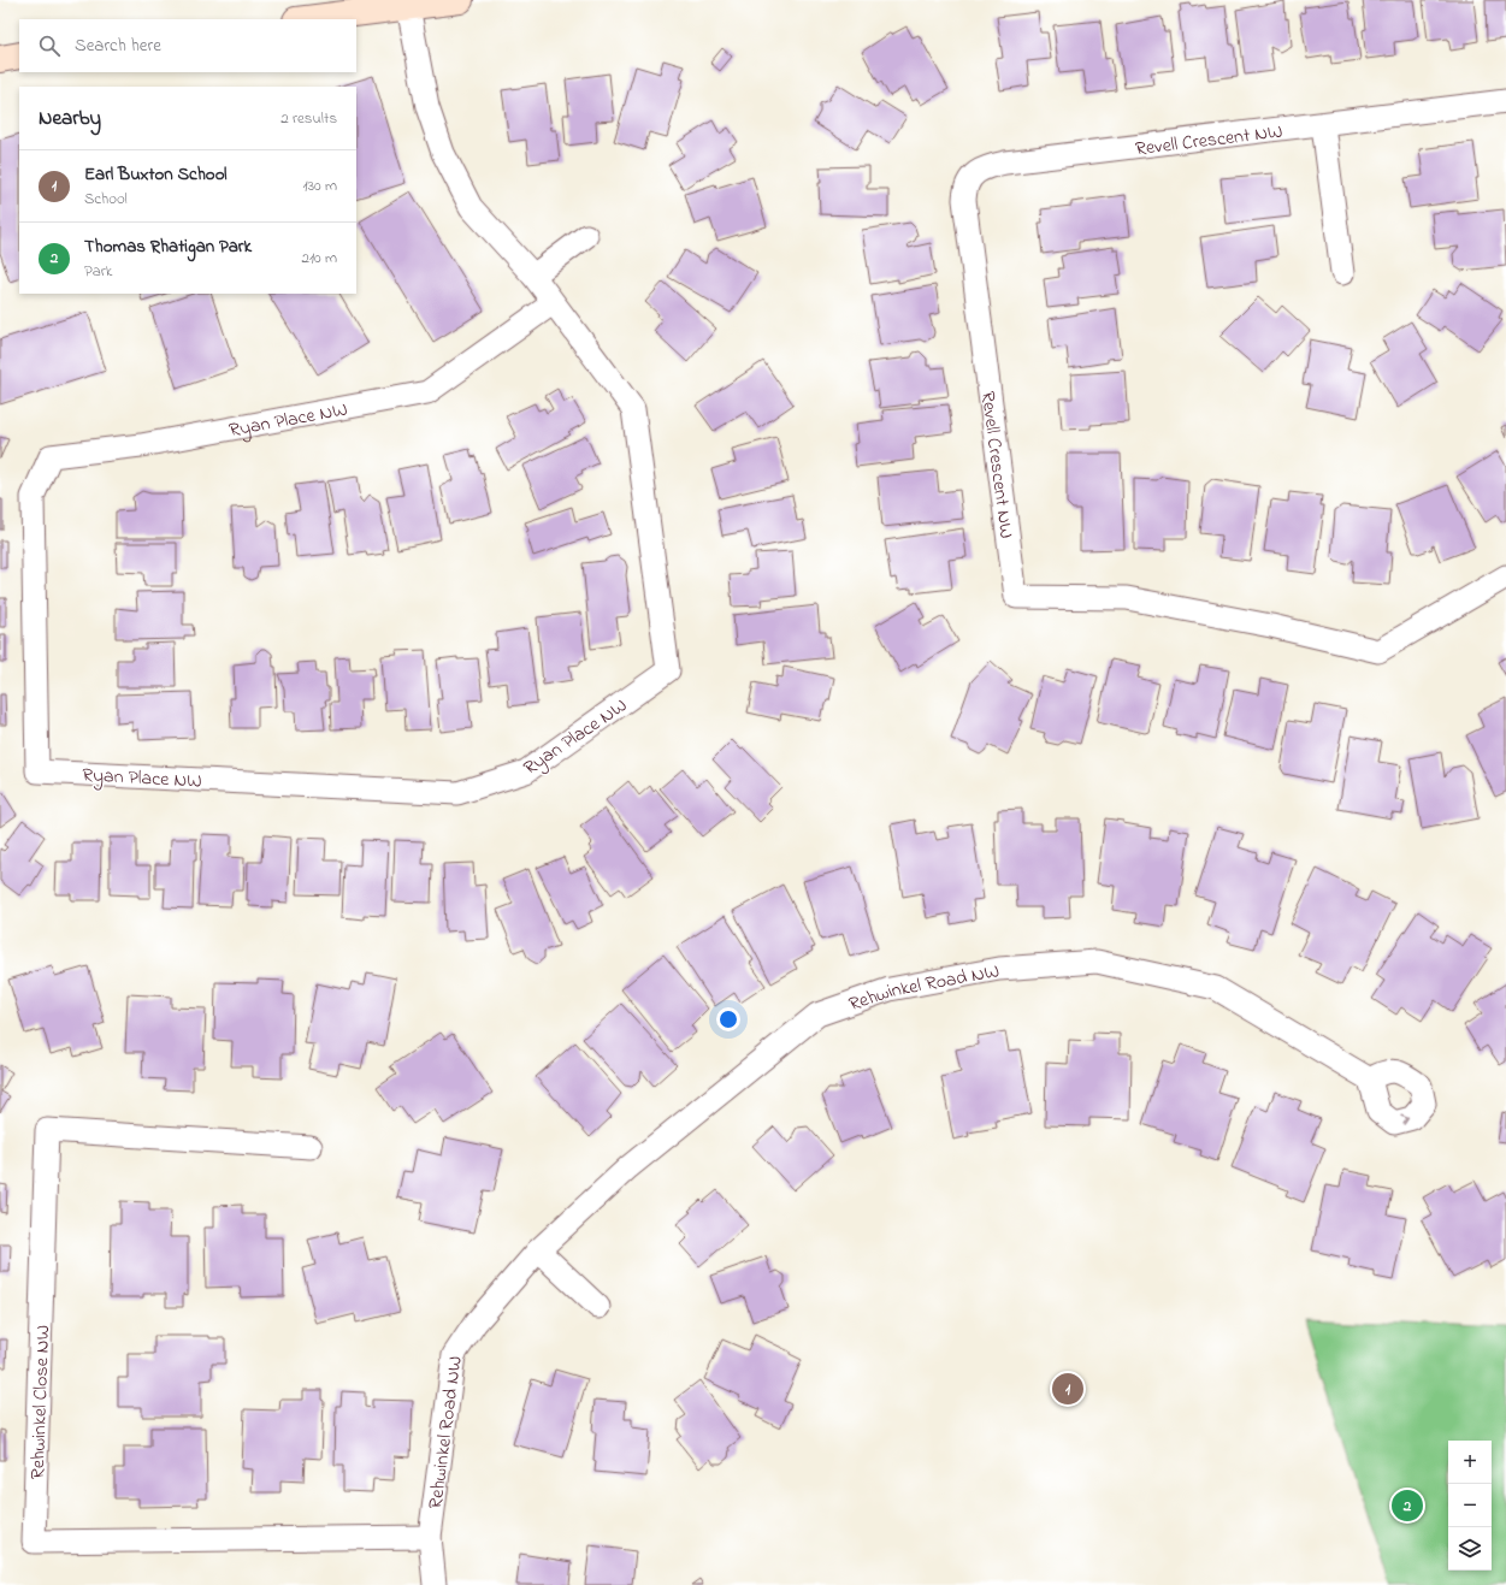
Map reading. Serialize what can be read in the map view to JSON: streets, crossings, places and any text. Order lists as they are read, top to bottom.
{
  "streets": {
    "street": [
      "Revell Crescent NW",
      "Ryan Place NW",
      "Rehwinkel Road NW",
      "Rehwinkel Close NW"
    ]
  },
  "crossings": [
    ["Rehwinkel Road NW", "Rehwinkel Close NW"]
  ],
  "page": {
    "search": "Search here",
    "heading": ["Nearby", "2 results"],
    "list": [
      {
        "mark": "1",
        "name": "Earl Buxton School",
        "note": "School",
        "value": "130 m"
      },
      {
        "mark": "2",
        "name": "Thomas Rhatigan Park",
        "note": "Park",
        "value": "210 m"
      }
    ],
    "pins": ["1", "2"],
    "map_buttons": ["+", "−"]
  }
}
